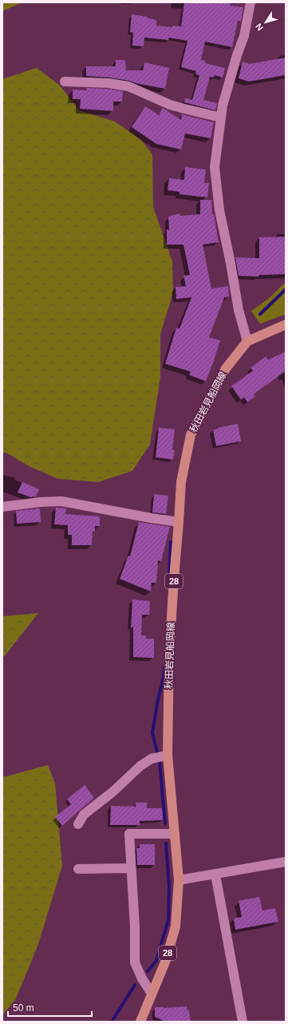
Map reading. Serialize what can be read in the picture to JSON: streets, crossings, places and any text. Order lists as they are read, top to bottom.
{
  "streets": {
    "main road": ["秋田岩見船岡線", "28"]
  },
  "scale_bar": "50 m",
  "north": "bottom left"
}
